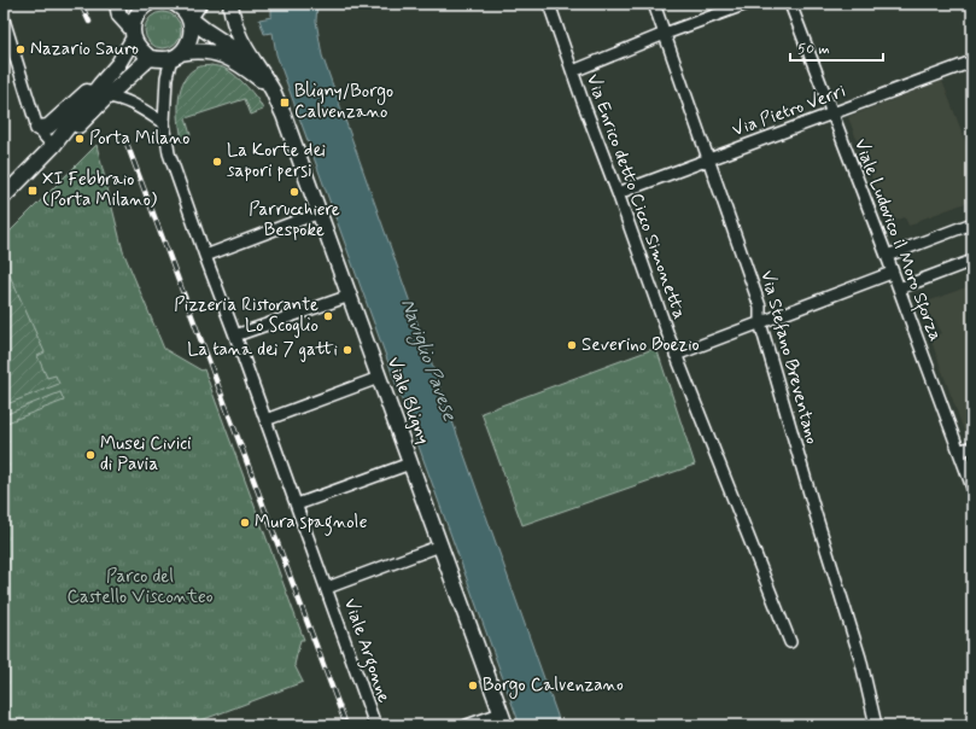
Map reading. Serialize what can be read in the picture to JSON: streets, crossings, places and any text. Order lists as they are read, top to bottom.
{
  "streets": {
    "street": [
      "Via Pietro Verri",
      "Via Enrico detto Cicco Simonetta",
      "Viale Ludovico il Moro Sforza",
      "Via Stefano Breventano",
      "Viale Bligny",
      "Viale Argonne"
    ]
  },
  "crossings": [
    ["Via Pietro Verri", "Via Enrico detto Cicco Simonetta"],
    ["Via Pietro Verri", "Viale Ludovico il Moro Sforza"],
    ["Via Pietro Verri", "Via Stefano Breventano"],
    ["Viale Bligny", "Viale Argonne"]
  ],
  "water": ["Naviglio Pavese"],
  "parks": ["Parco del Castello Visconteo"],
  "places": {
    "other": [
      "Nazario Sauro",
      "Porta Milano",
      "La Korte dei sapori persi",
      "Parrucchiere Bespoke",
      "Pizzeria Ristorante Lo Scoglio",
      "Severino Boezio",
      "La tana dei 7 gatti",
      "Musei Civici di Pavia",
      "Mura spagnole",
      "Borgo Calvenzano"
    ],
    "transit": ["Bligny/Borgo Calvenzano", "XI Febbraio (Porta Milano)"]
  },
  "scale_bar": "50 m"
}
